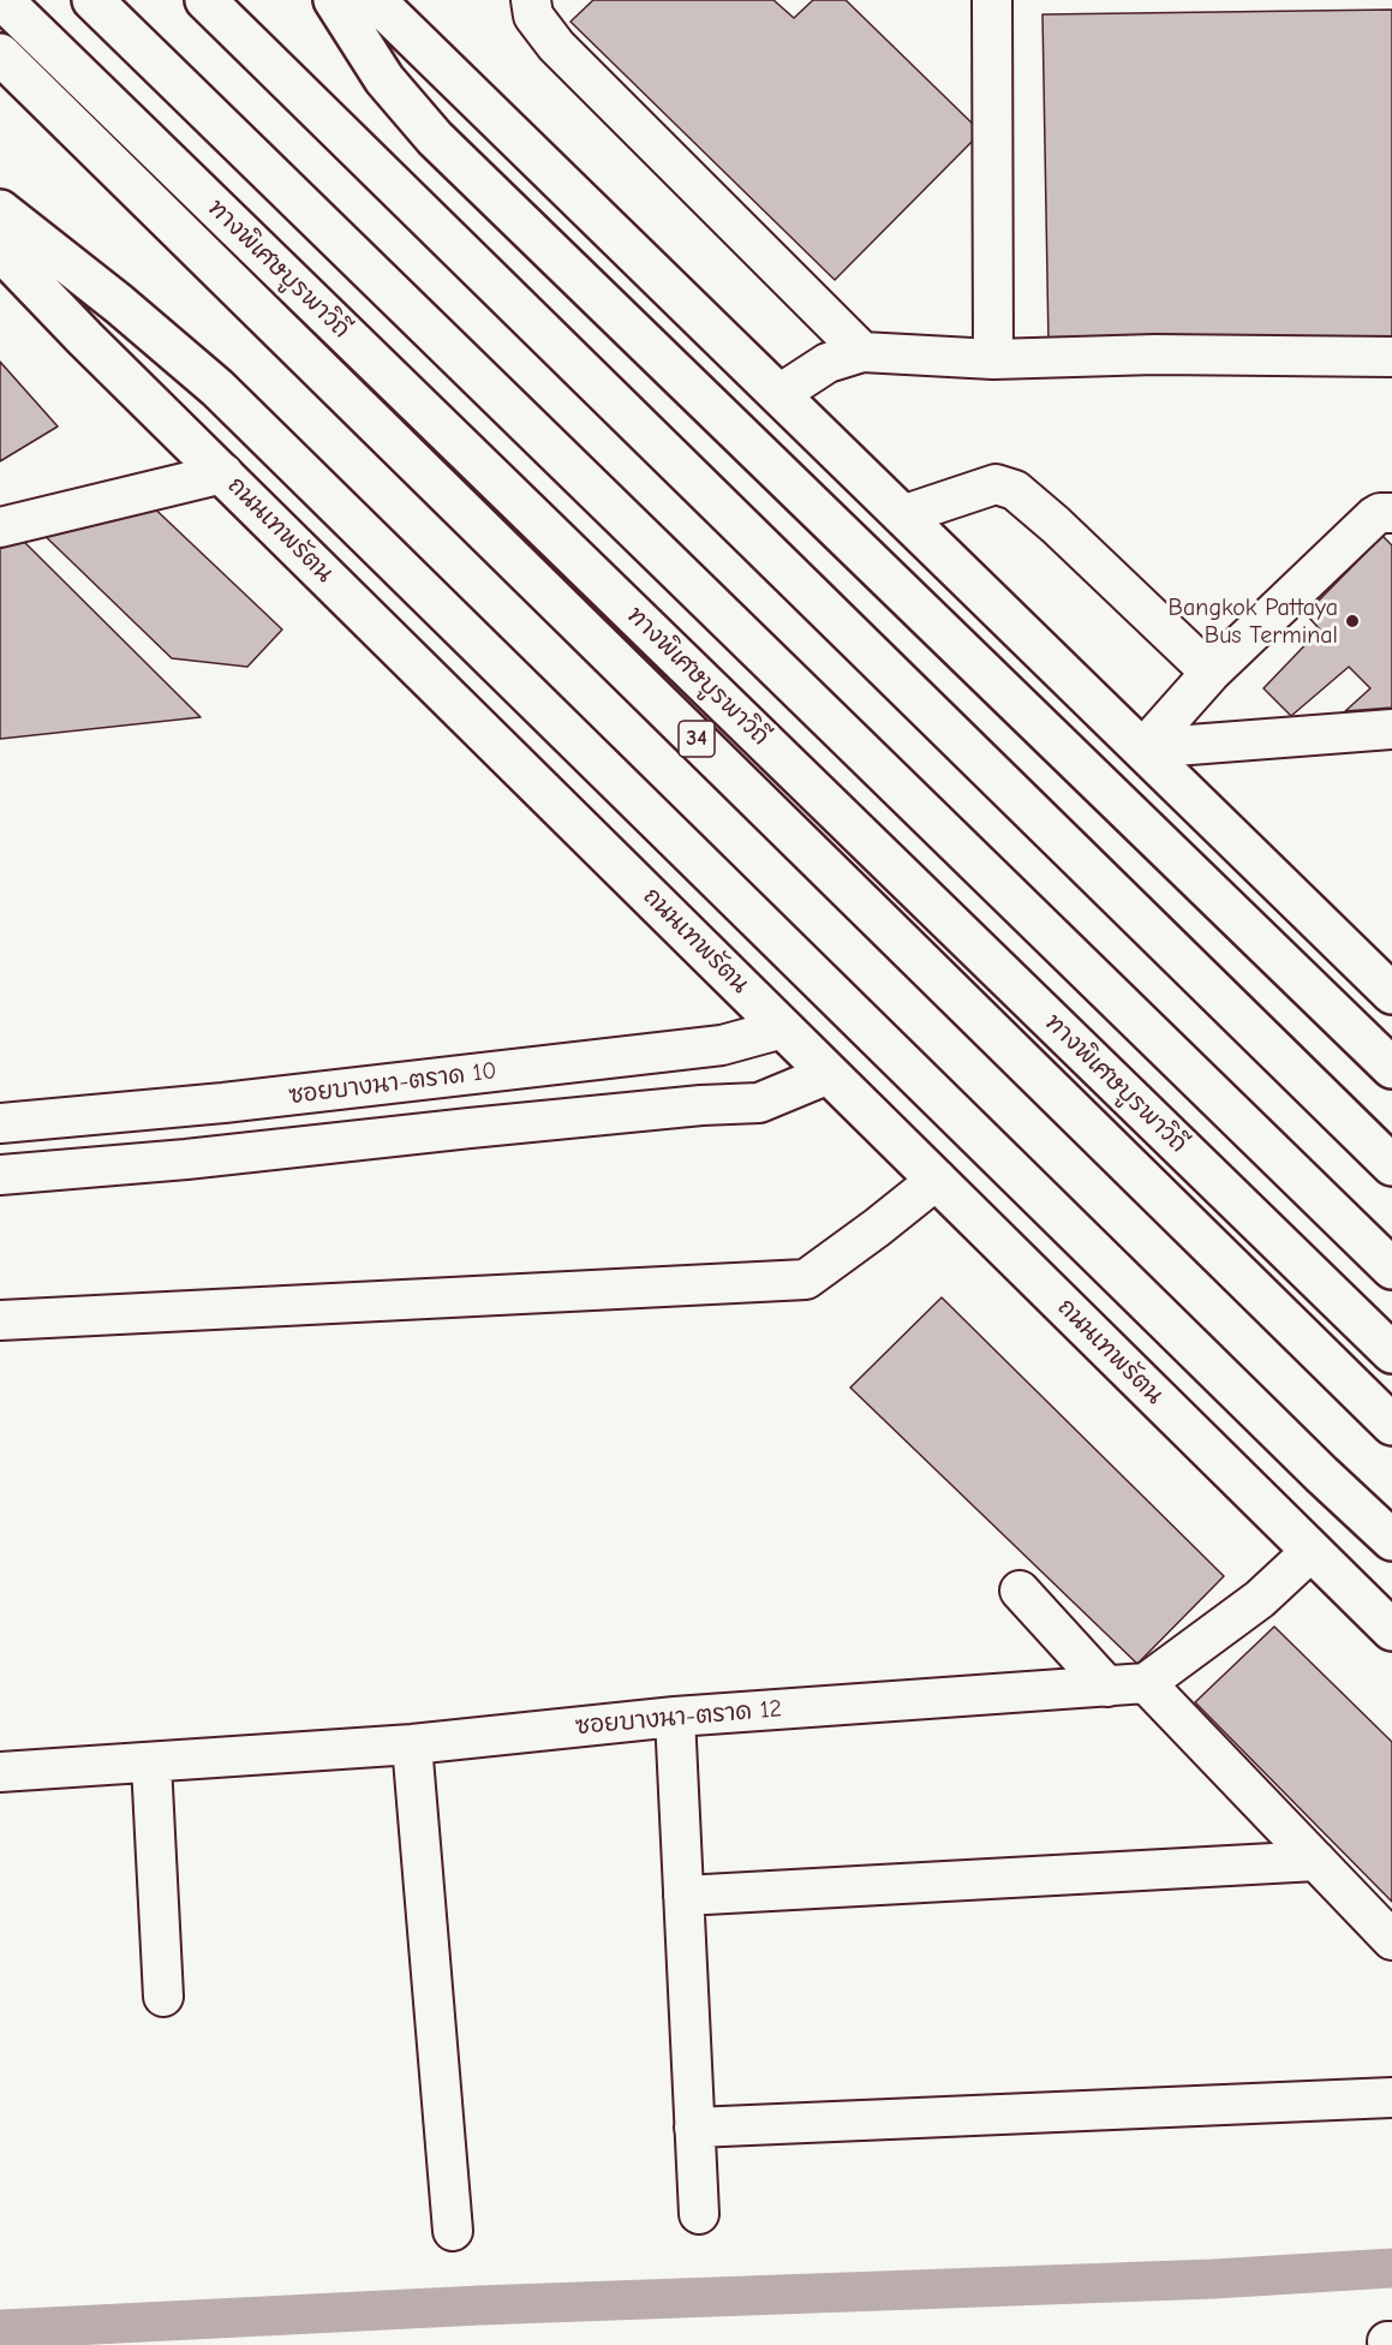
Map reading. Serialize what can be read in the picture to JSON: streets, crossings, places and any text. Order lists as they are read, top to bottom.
{
  "streets": {
    "main road": ["ทางพิเศษบูรพาวิถี", "ถนนเทพรัตน", "34"],
    "street": ["ซอยบางนา-ตราด 10", "ซอยบางนา-ตราด 12"]
  },
  "crossings": [
    ["ถนนเทพรัตน", "ซอยบางนา-ตราด 10"]
  ],
  "places": ["Bangkok Pattaya Bus Terminal"]
}
